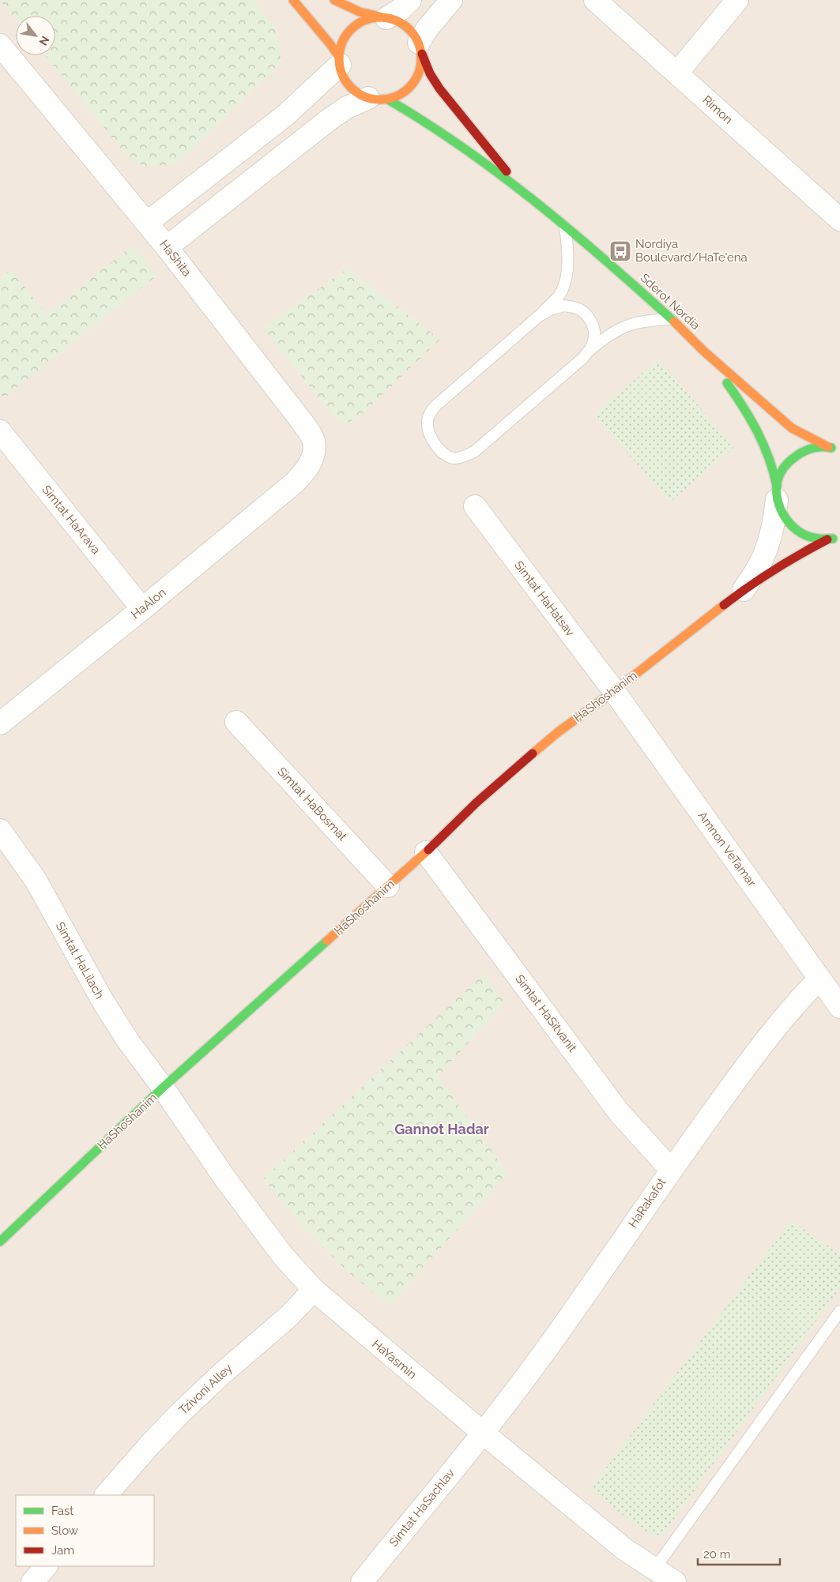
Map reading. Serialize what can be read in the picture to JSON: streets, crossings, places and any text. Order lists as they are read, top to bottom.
{
  "streets": {
    "street": [
      "Rimon",
      "HaShita",
      "Sderot Nordia",
      "Simtat HaArava",
      "Simtat HaHatsav",
      "HaAlon",
      "HaShoshanim",
      "Simtat HaBosmat",
      "Amnon VeTamar",
      "Simtat HaLilach",
      "Simtat HaSitvanit",
      "HaRakafot",
      "HaYasmin",
      "Tzivoni Alley",
      "Simtat HaSachlav"
    ]
  },
  "crossings": [
    ["HaShita", "HaAlon"],
    ["Sderot Nordia", "HaShoshanim"],
    ["Simtat HaArava", "HaAlon"],
    ["Simtat HaHatsav", "HaShoshanim"],
    ["Simtat HaHatsav", "Amnon VeTamar"],
    ["HaShoshanim", "Simtat HaBosmat"],
    ["HaShoshanim", "Amnon VeTamar"],
    ["HaShoshanim", "Simtat HaLilach"],
    ["HaShoshanim", "Simtat HaSitvanit"],
    ["HaShoshanim", "HaYasmin"],
    ["Amnon VeTamar", "HaRakafot"],
    ["Simtat HaLilach", "HaYasmin"],
    ["Simtat HaSitvanit", "HaRakafot"],
    ["HaRakafot", "HaYasmin"],
    ["HaRakafot", "Simtat HaSachlav"],
    ["HaYasmin", "Tzivoni Alley"],
    ["HaYasmin", "Simtat HaSachlav"]
  ],
  "districts": ["Gannot Hadar"],
  "places": {
    "bus stop": ["Nordiya Boulevard/HaTe'ena"]
  },
  "legend": ["Fast", "Slow", "Jam"],
  "scale_bar": "20 m",
  "north": "bottom right"
}
